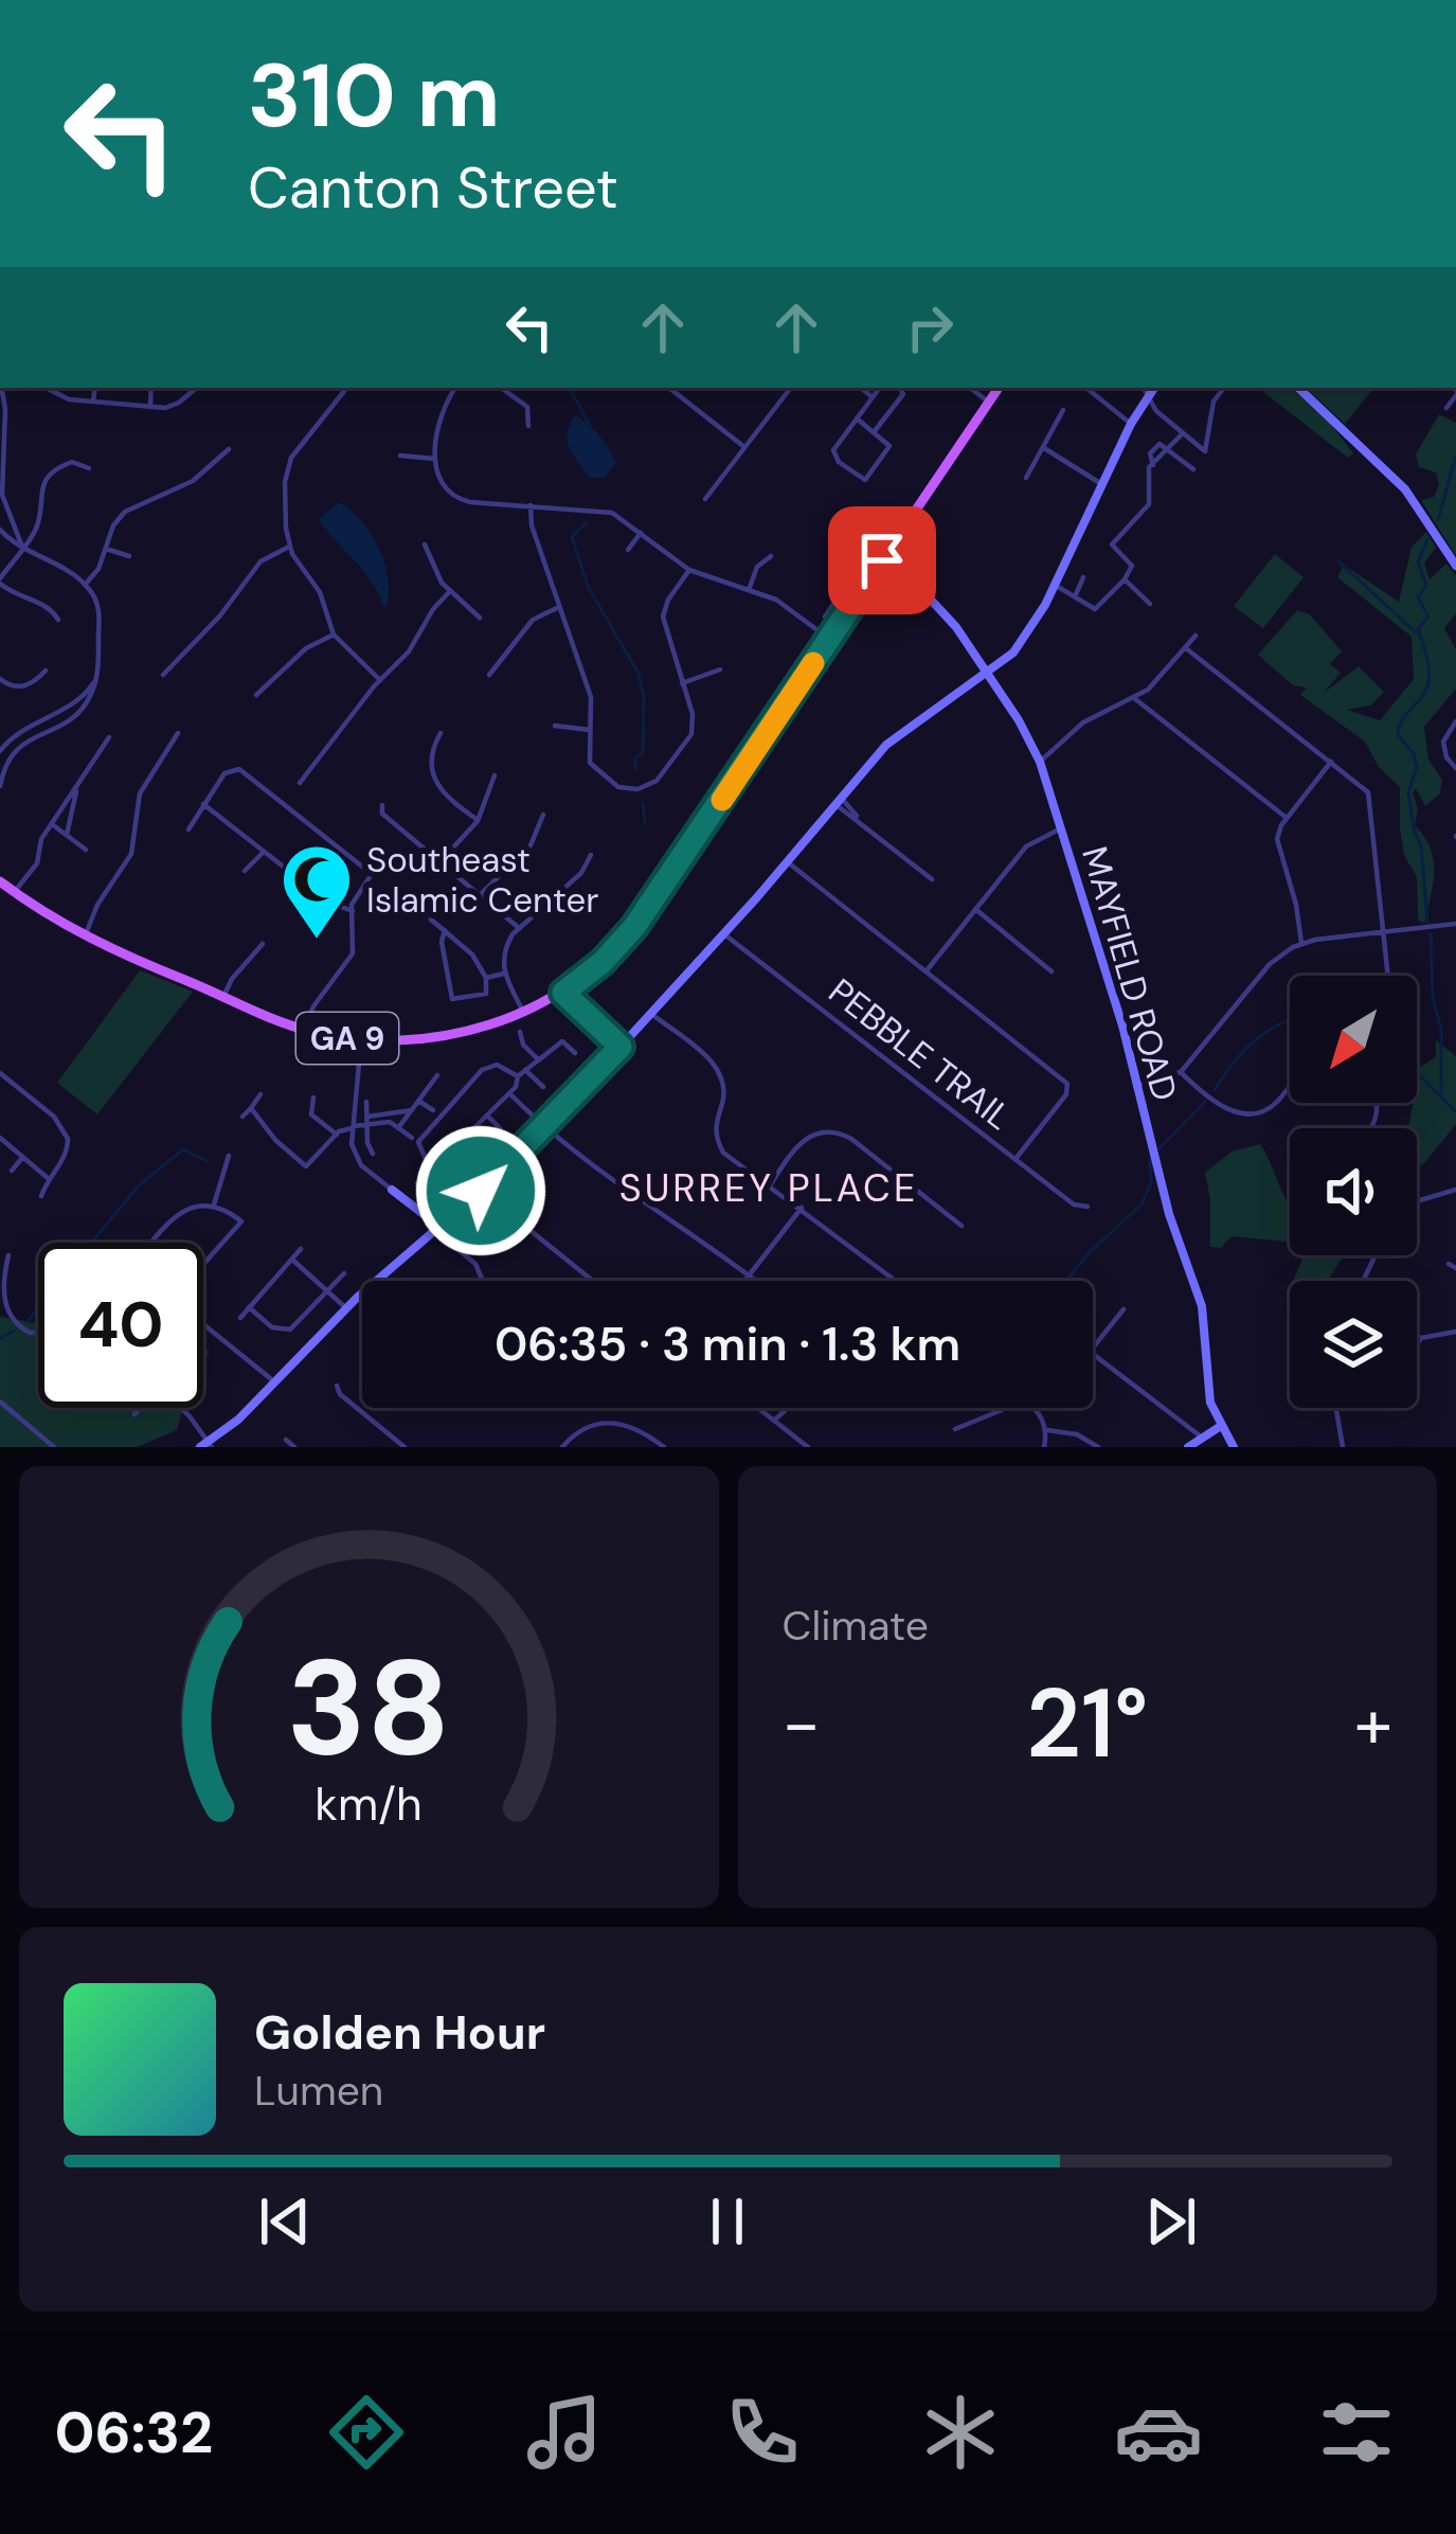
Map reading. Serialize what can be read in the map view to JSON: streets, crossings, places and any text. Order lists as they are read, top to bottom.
{
  "streets": {
    "main road": ["GA 9"],
    "street": ["MAYFIELD ROAD", "PEBBLE TRAIL"]
  },
  "crossings": [
    ["MAYFIELD ROAD", "GA 9"]
  ],
  "districts": ["SURREY PLACE"],
  "places": {
    "mosque": ["Southeast Islamic Center"]
  },
  "north": "bottom left",
  "page": {
    "turn": ["310 m", "Canton Street"],
    "limit": "40",
    "trip": "06:35 · 3 min · 1.3 km",
    "tile": "Climate",
    "heat": ["−", "21°", "+"],
    "song": ["Golden Hour", "Lumen"],
    "tabs": "06:32",
    "gauge": ["38", "km/h"]
  }
}
